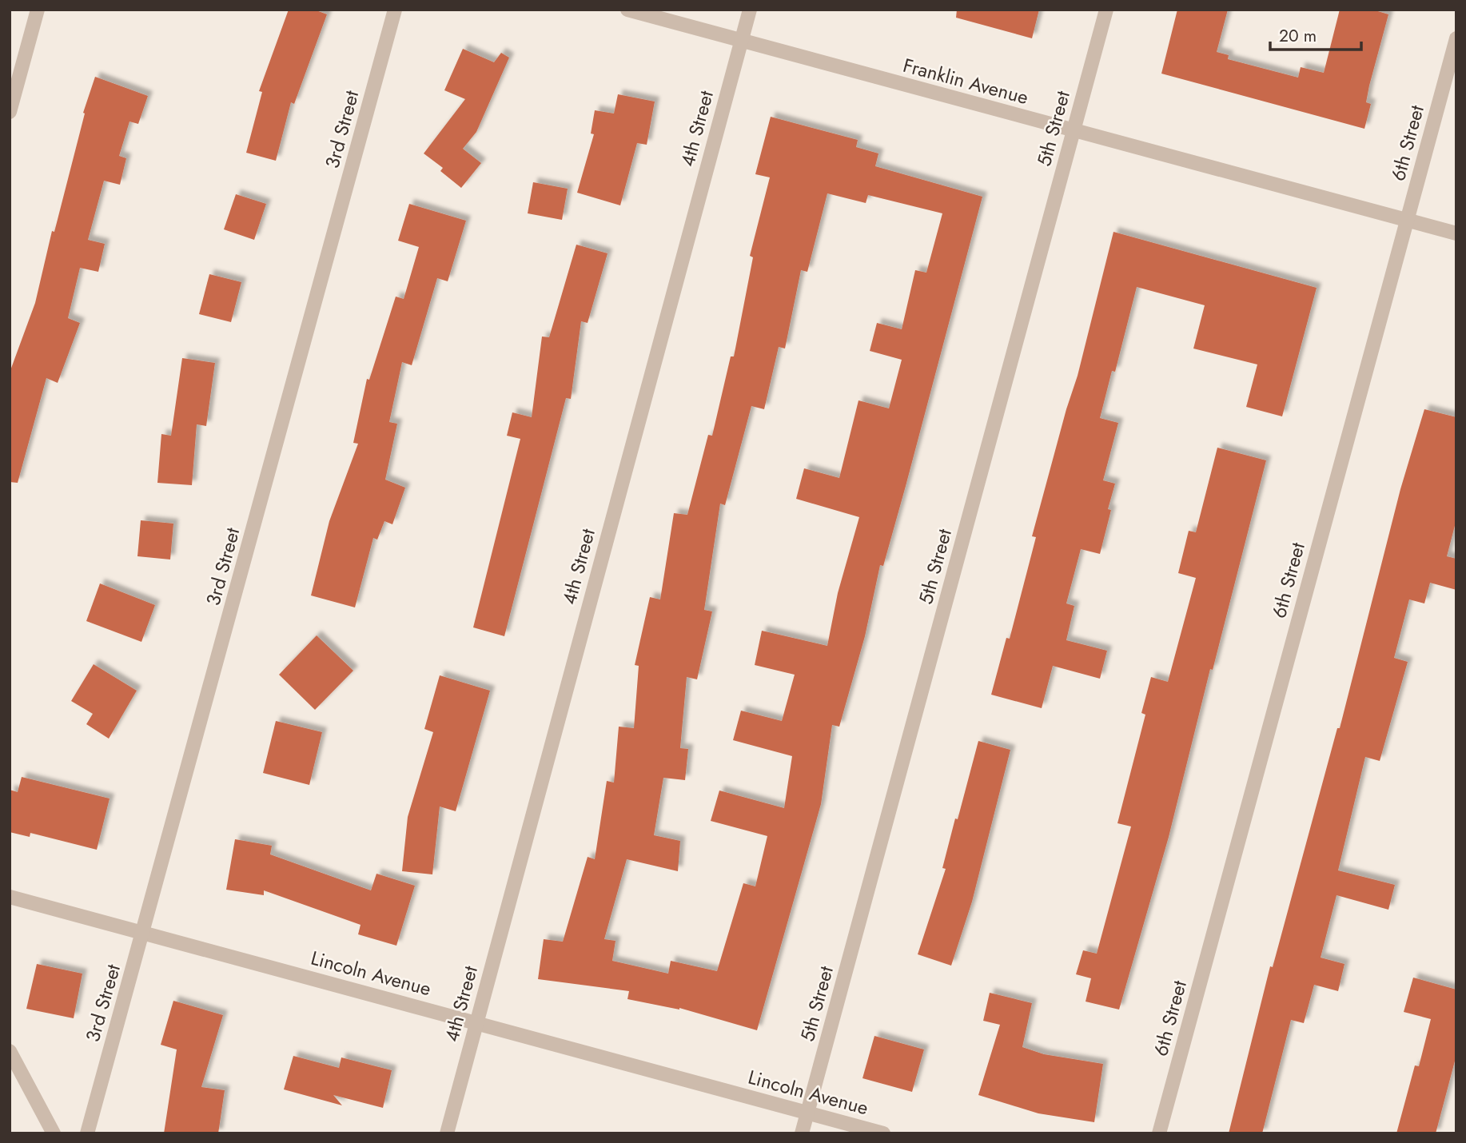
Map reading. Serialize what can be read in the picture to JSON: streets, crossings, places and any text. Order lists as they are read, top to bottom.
{
  "streets": {
    "street": [
      "Franklin Avenue",
      "4th Street",
      "5th Street",
      "3rd Street",
      "6th Street",
      "Lincoln Avenue"
    ]
  },
  "crossings": [
    ["Franklin Avenue", "4th Street"],
    ["Franklin Avenue", "5th Street"],
    ["Franklin Avenue", "6th Street"],
    ["4th Street", "Lincoln Avenue"],
    ["5th Street", "Lincoln Avenue"],
    ["3rd Street", "Lincoln Avenue"]
  ],
  "scale_bar": "20 m"
}
